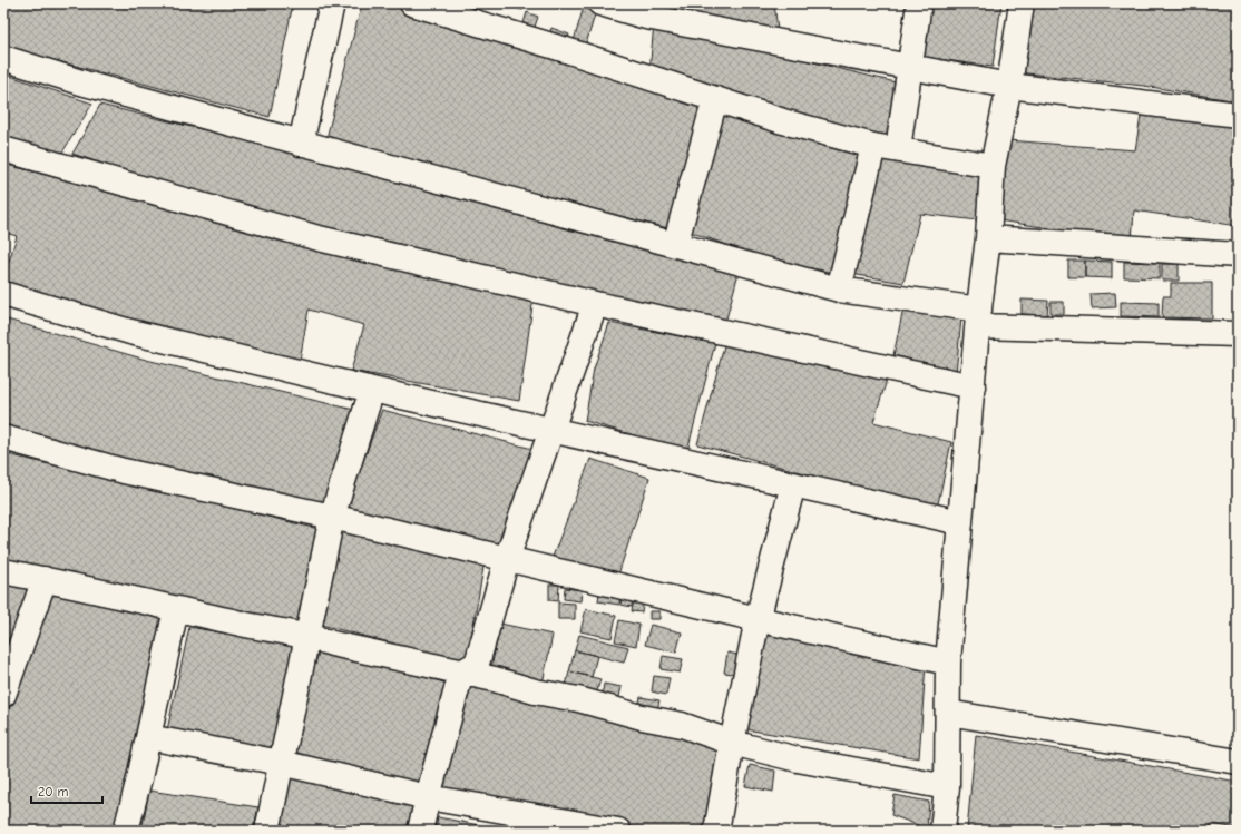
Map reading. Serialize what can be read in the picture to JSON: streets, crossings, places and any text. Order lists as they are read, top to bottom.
{
  "scale_bar": "20 m"
}
